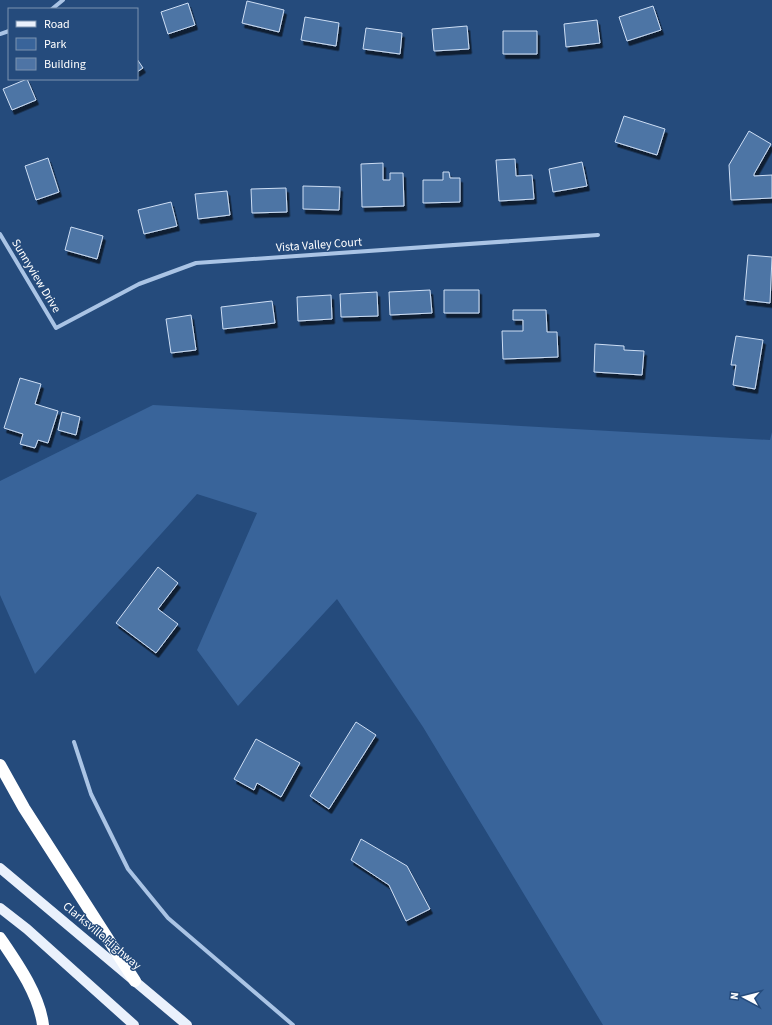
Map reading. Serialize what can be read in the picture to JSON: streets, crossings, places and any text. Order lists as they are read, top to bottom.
{
  "streets": {
    "main road": ["Clarksville Highway"],
    "street": ["Vista Valley Court", "Sunnyview Drive"]
  },
  "crossings": [
    ["Vista Valley Court", "Sunnyview Drive"]
  ],
  "legend": ["Road", "Park", "Building"],
  "north": "left"
}
